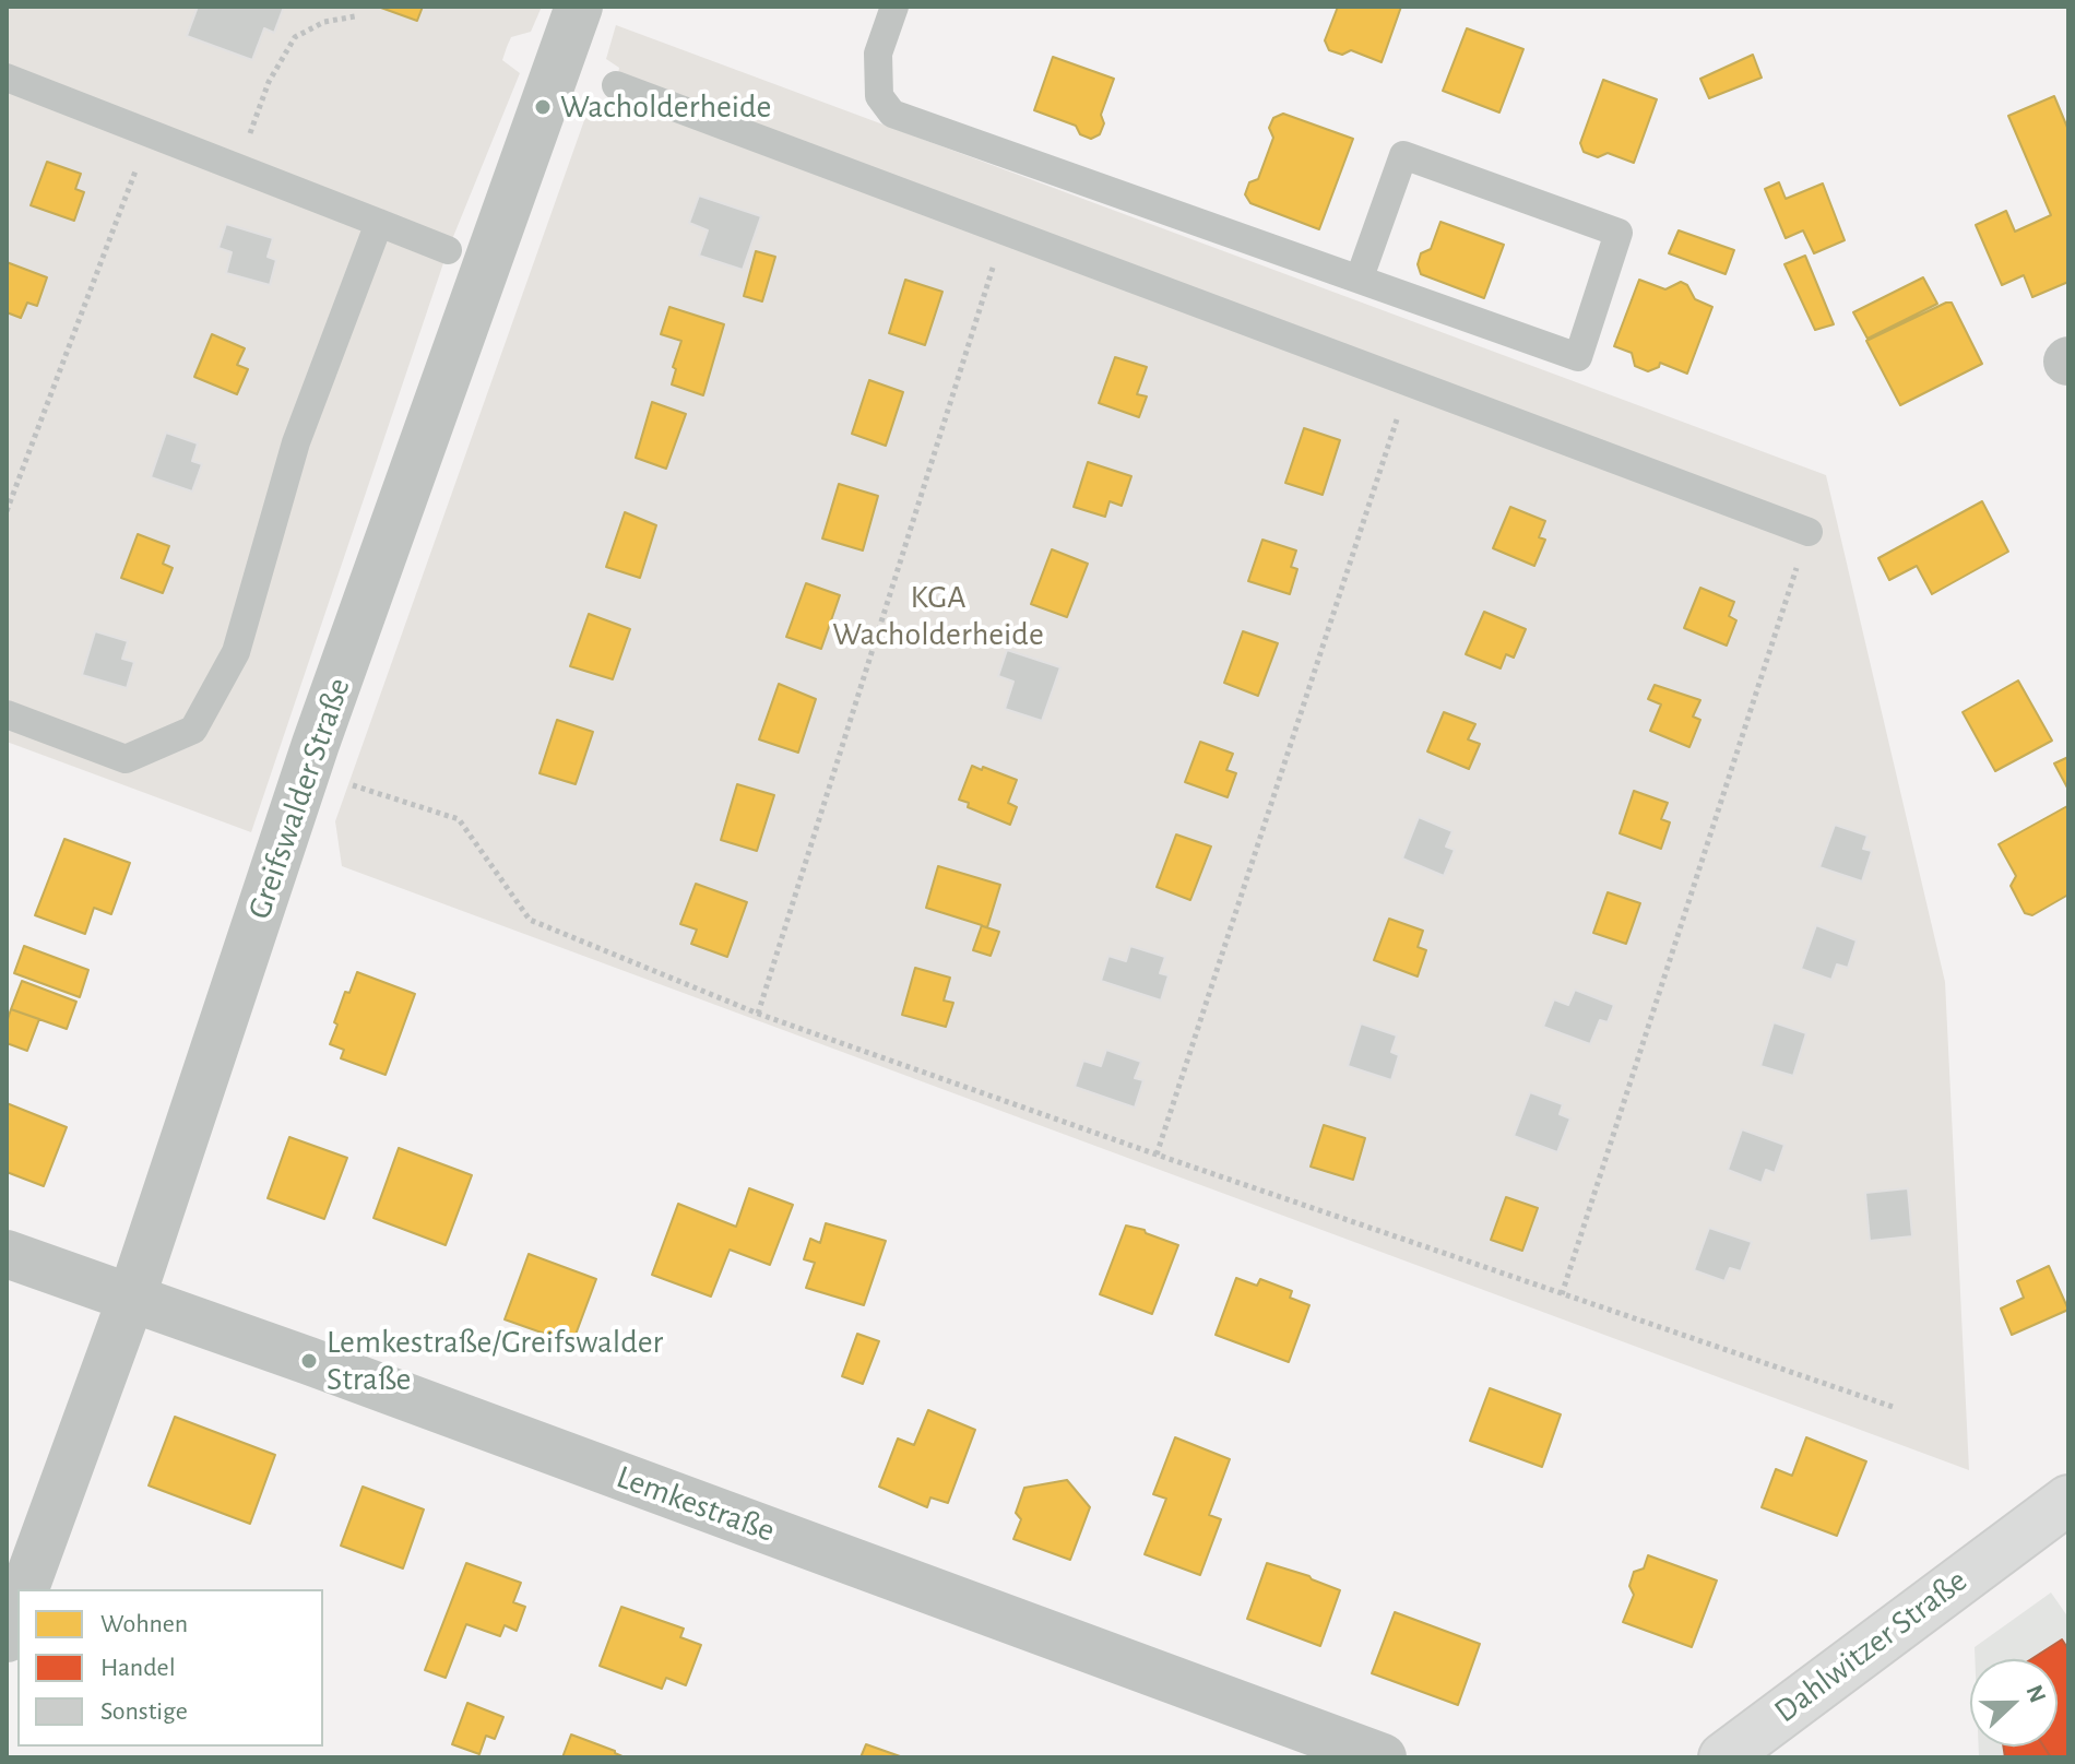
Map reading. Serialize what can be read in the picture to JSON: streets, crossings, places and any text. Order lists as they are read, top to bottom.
{
  "streets": {
    "main road": ["Dahlwitzer Straße"],
    "street": ["Greifswalder Straße", "Lemkestraße"]
  },
  "crossings": [
    ["Greifswalder Straße", "Lemkestraße"]
  ],
  "parks": ["KGA Wacholderheide"],
  "places": ["Wacholderheide", "Lemkestraße/Greifswalder Straße"],
  "legend": ["Wohnen", "Handel", "Sonstige"],
  "north": "right"
}
